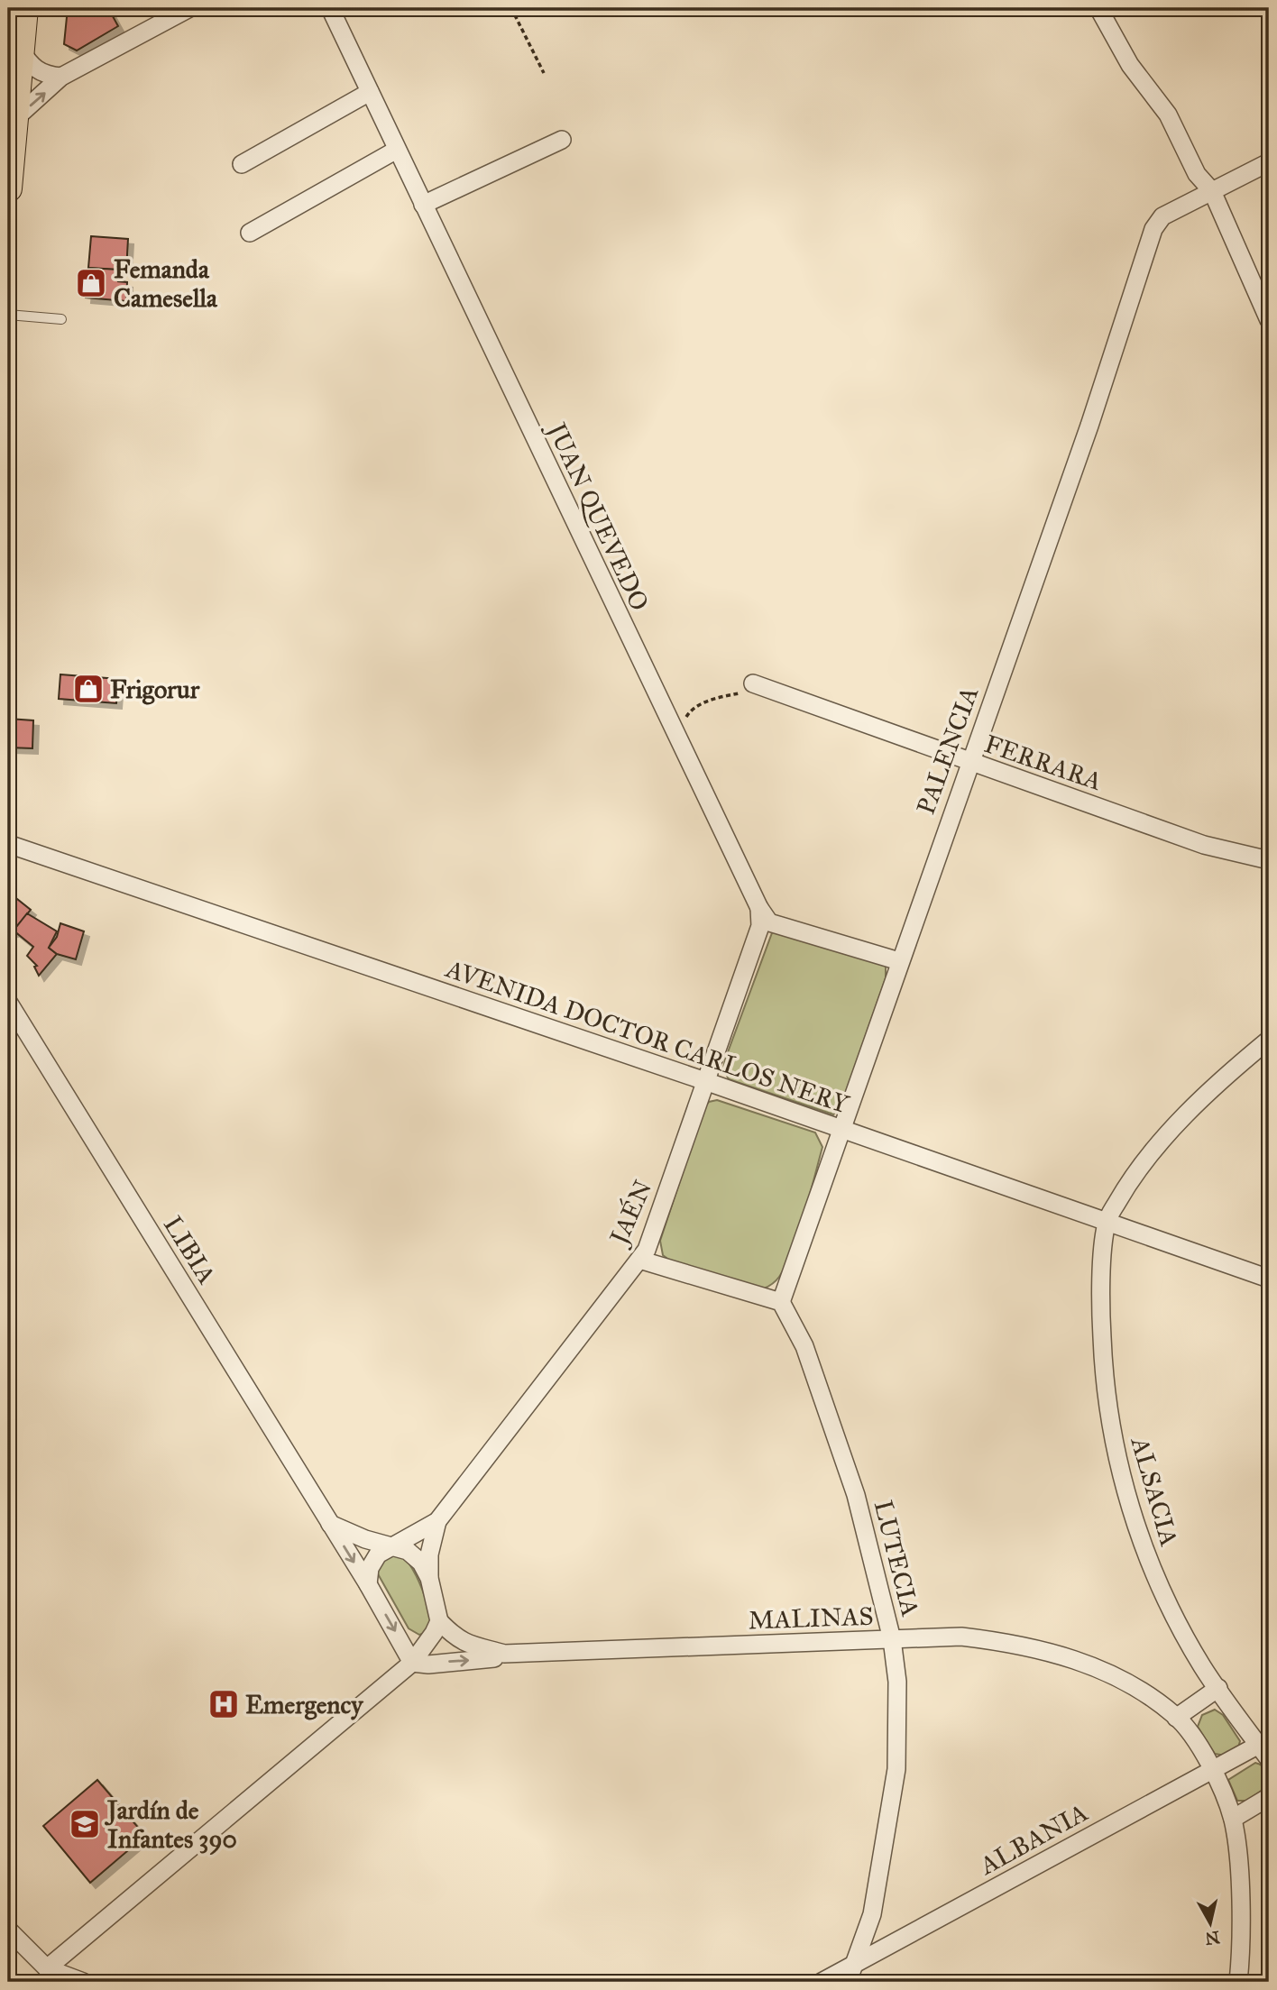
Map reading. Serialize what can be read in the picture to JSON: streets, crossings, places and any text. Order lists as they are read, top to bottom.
{
  "streets": {
    "street": [
      "JUAN QUEVEDO",
      "PALENCIA",
      "FERRARA",
      "AVENIDA DOCTOR CARLOS NERY",
      "JAÉN",
      "LIBIA",
      "ALSACIA",
      "LUTECIA",
      "MALINAS",
      "ALBANIA"
    ]
  },
  "crossings": [
    ["JUAN QUEVEDO", "PALENCIA"],
    ["JUAN QUEVEDO", "JAÉN"],
    ["PALENCIA", "FERRARA"],
    ["PALENCIA", "AVENIDA DOCTOR CARLOS NERY"],
    ["PALENCIA", "LUTECIA"],
    ["AVENIDA DOCTOR CARLOS NERY", "JAÉN"],
    ["AVENIDA DOCTOR CARLOS NERY", "ALSACIA"],
    ["LIBIA", "MALINAS"],
    ["ALSACIA", "ALBANIA"],
    ["LUTECIA", "MALINAS"],
    ["LUTECIA", "ALBANIA"],
    ["MALINAS", "ALBANIA"]
  ],
  "places": {
    "shop": ["Femanda Camesella", "Frigorur"],
    "hospital": ["Emergency"],
    "school or university": ["Jardín de Infantes 390"]
  },
  "north": "bottom"
}
